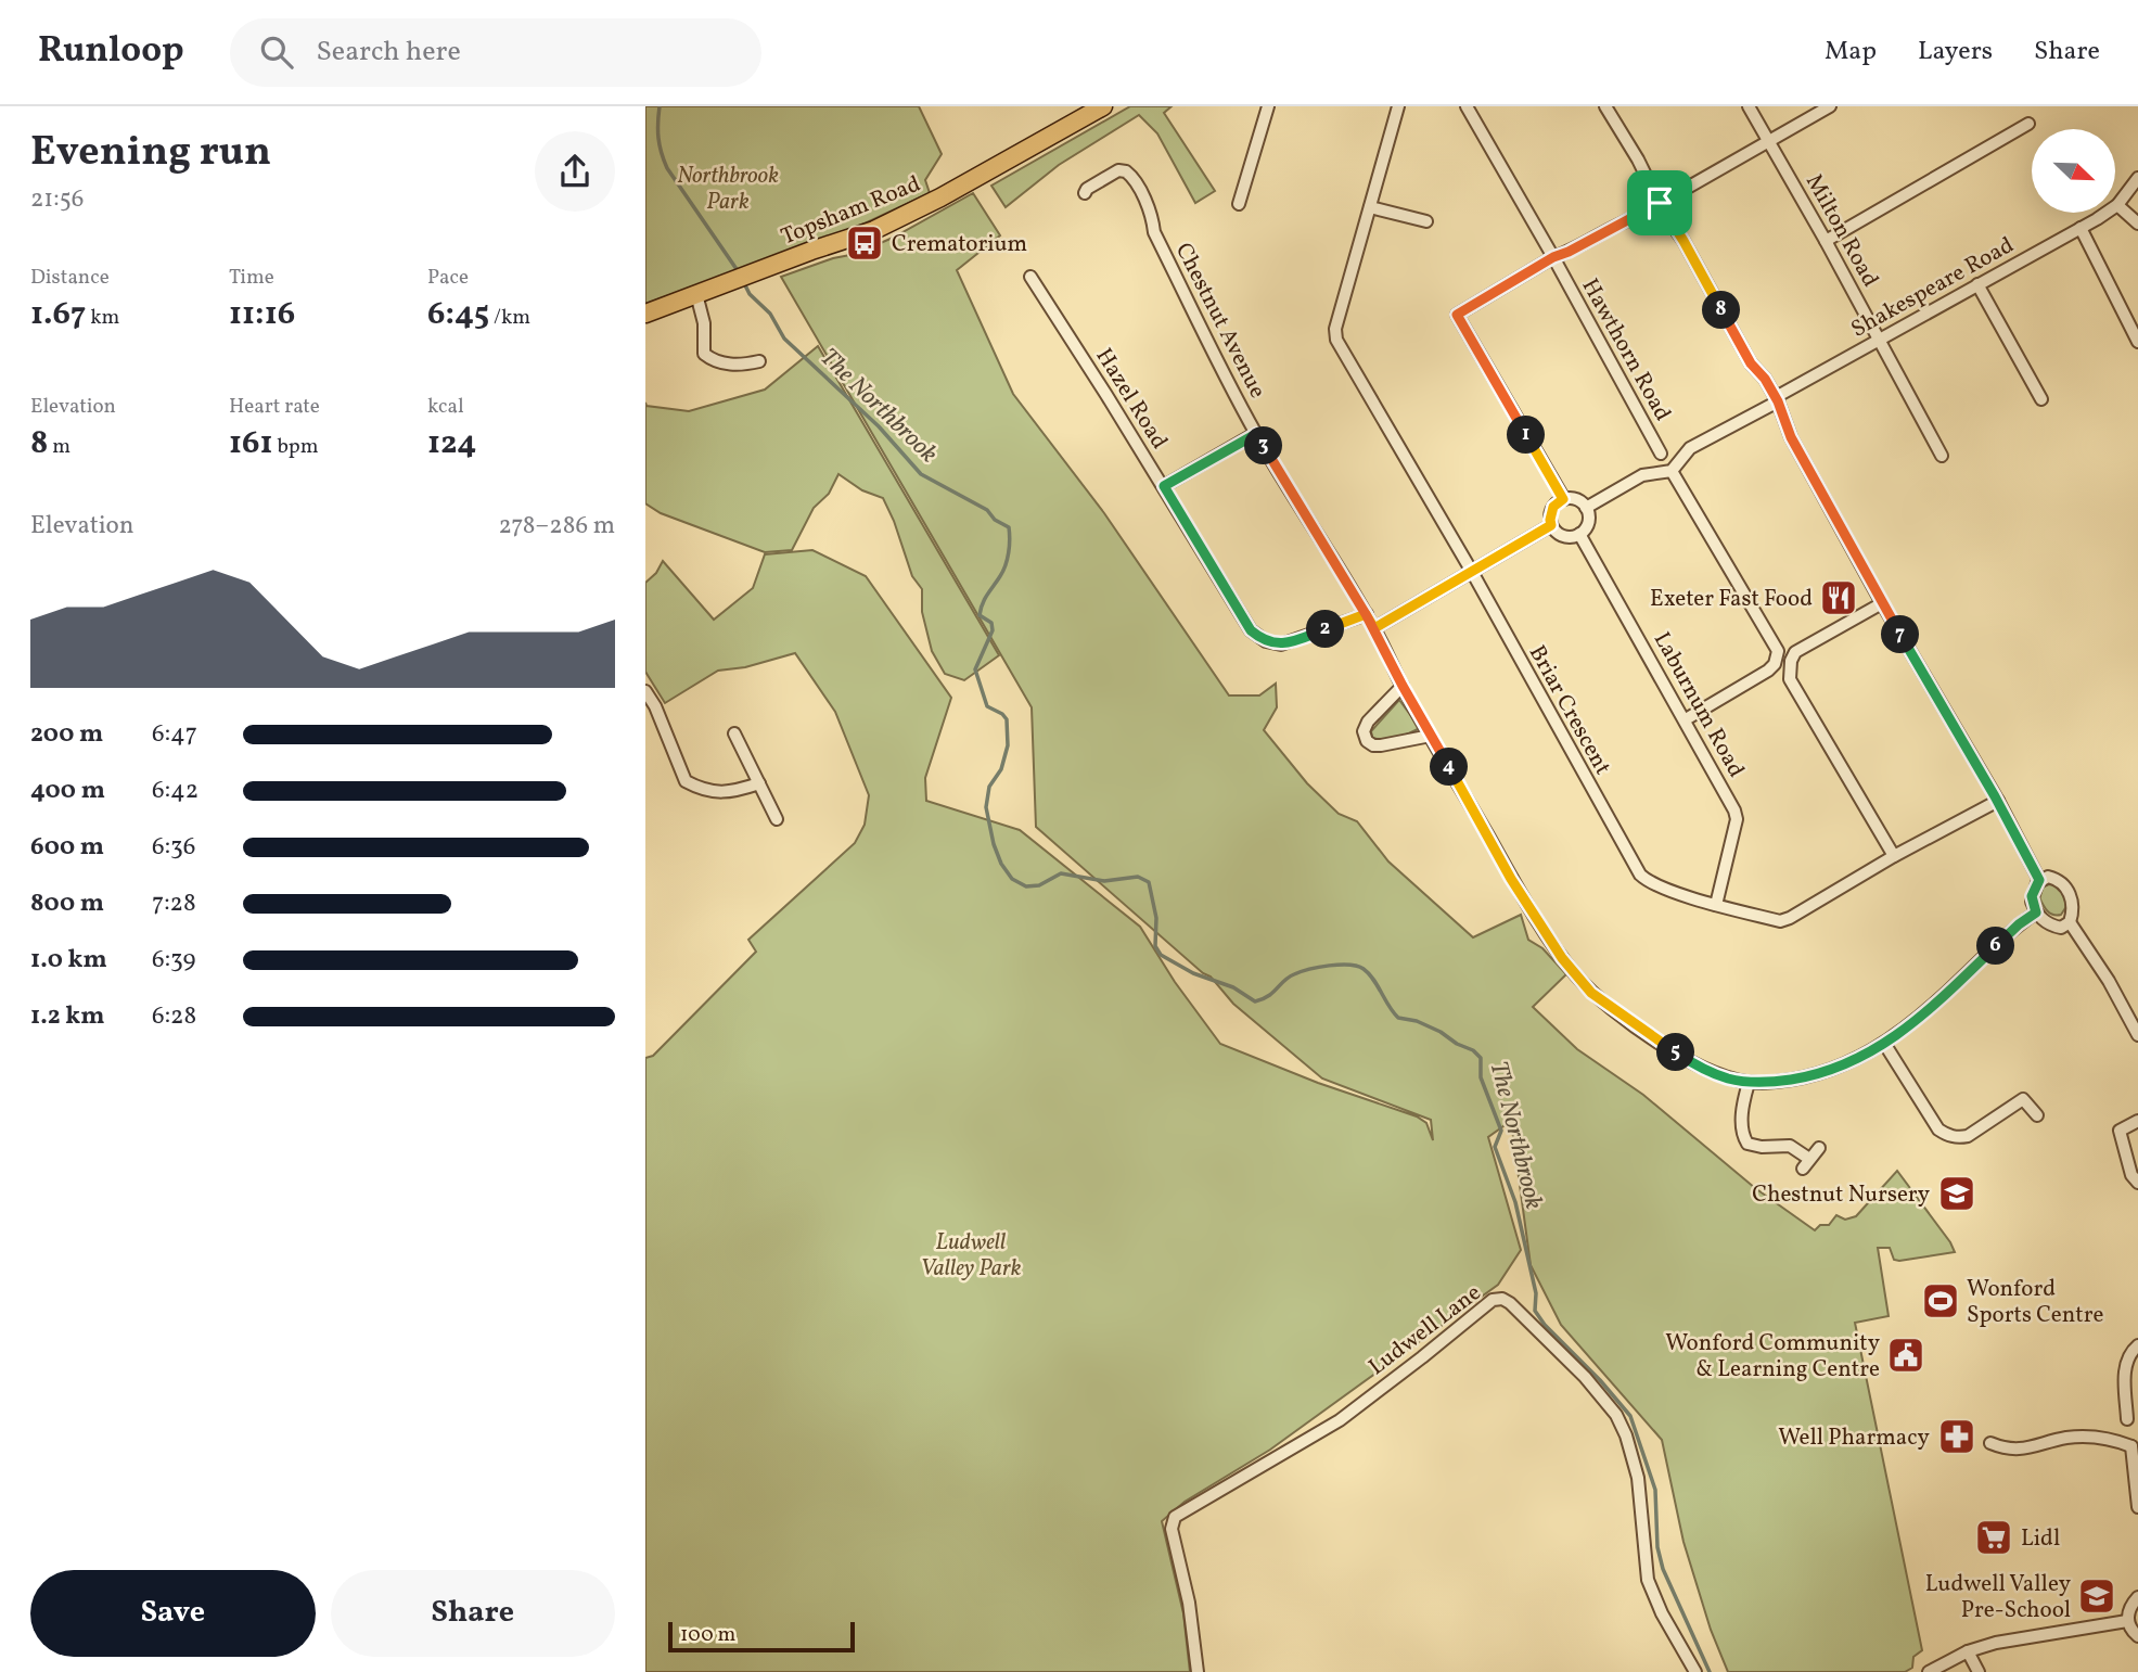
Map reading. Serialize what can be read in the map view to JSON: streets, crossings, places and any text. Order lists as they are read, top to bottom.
{
  "streets": {
    "main road": ["Topsham Road"],
    "street": [
      "Milton Road",
      "Shakespeare Road",
      "Chestnut Avenue",
      "Hawthorn Road",
      "Hazel Road",
      "Laburnum Road",
      "Briar Crescent",
      "Ludwell Lane"
    ]
  },
  "crossings": [
    ["Milton Road", "Shakespeare Road"],
    ["Chestnut Avenue", "Hazel Road"],
    ["Laburnum Road", "Briar Crescent"]
  ],
  "water": ["The Northbrook"],
  "parks": ["Northbrook Park", "Ludwell Valley Park"],
  "places": {
    "bus stop": ["Crematorium"],
    "restaurant": ["Exeter Fast Food"],
    "school or university": ["Chestnut Nursery", "Ludwell Valley Pre-School"],
    "sports": ["Wonford Sports Centre"],
    "public building": ["Wonford Community & Learning Centre"],
    "pharmacy": ["Well Pharmacy"],
    "supermarket": ["Lidl"]
  },
  "scale_bar": "100 m",
  "north": "bottom right",
  "page": {
    "header": "Runloop",
    "search": "Search here",
    "nav": ["Map", "Layers", "Share"],
    "heading": ["Evening run", "21:56"],
    "stats": [
      ["Distance", "1.67 km"],
      ["Time", "11:16"],
      ["Pace", "6:45 /km"],
      ["Elevation", "8 m"],
      ["Heart rate", "161 bpm"],
      ["kcal", "124"]
    ],
    "pins": [
      "8",
      "1",
      "3",
      "2",
      "7",
      "4",
      "6",
      "5"
    ],
    "chart": ["Elevation", "278–286 m"],
    "list": [
      {
        "name": "200 m",
        "note": "6:47"
      },
      {
        "name": "400 m",
        "note": "6:42"
      },
      {
        "name": "600 m",
        "note": "6:36"
      },
      {
        "name": "800 m",
        "note": "7:28"
      },
      {
        "name": "1.0 km",
        "note": "6:39"
      },
      {
        "name": "1.2 km",
        "note": "6:28"
      }
    ],
    "buttons": ["Save", "Share"],
    "scale": "100 m"
  }
}
